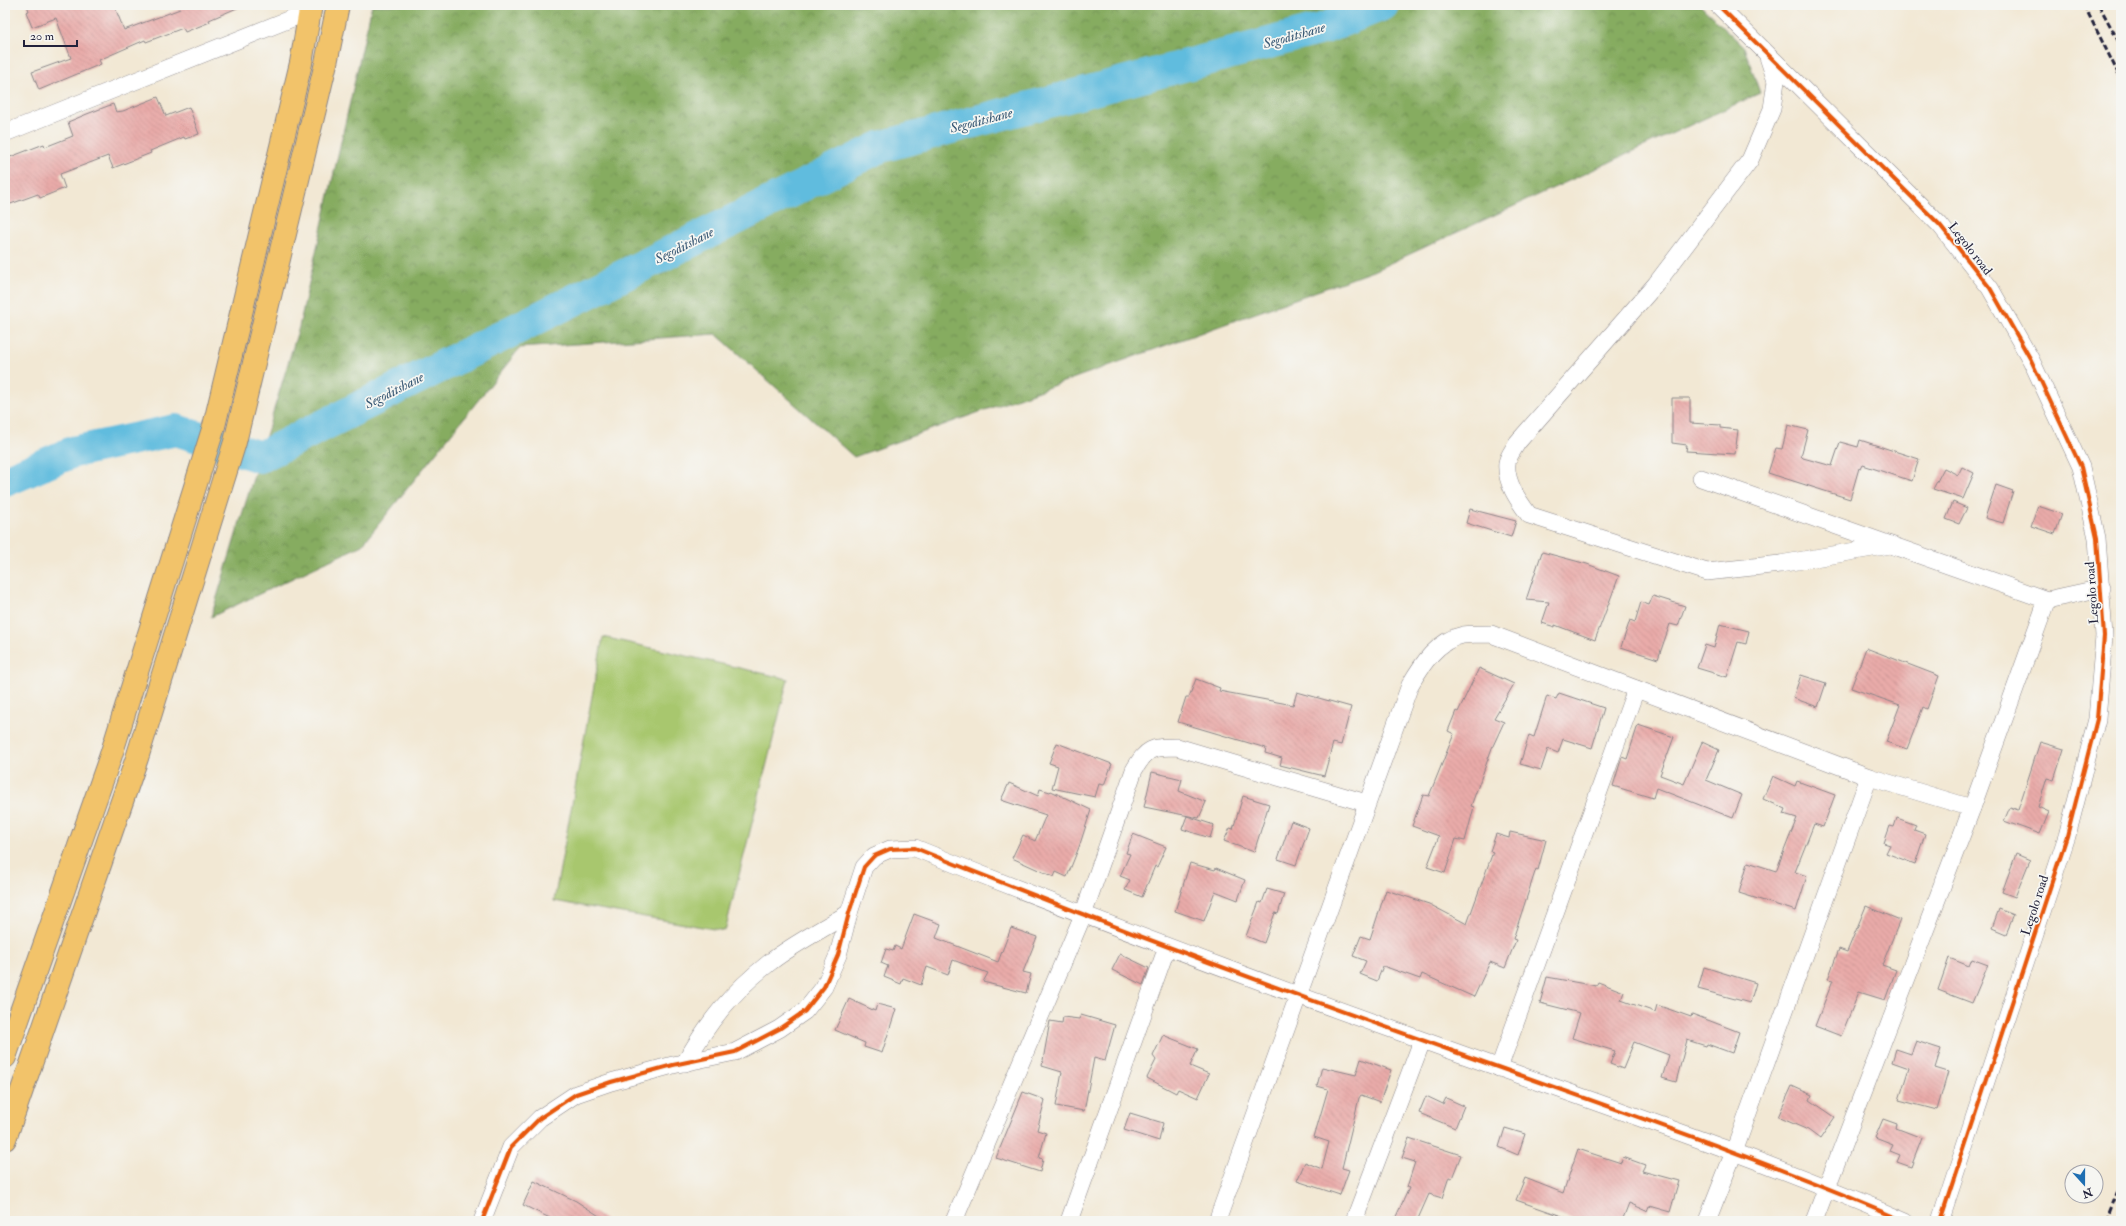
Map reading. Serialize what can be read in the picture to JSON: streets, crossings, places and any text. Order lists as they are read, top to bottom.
{
  "streets": {
    "street": ["Legolo road"]
  },
  "water": ["Segoditshane"],
  "scale_bar": "20 m",
  "north": "bottom"
}
